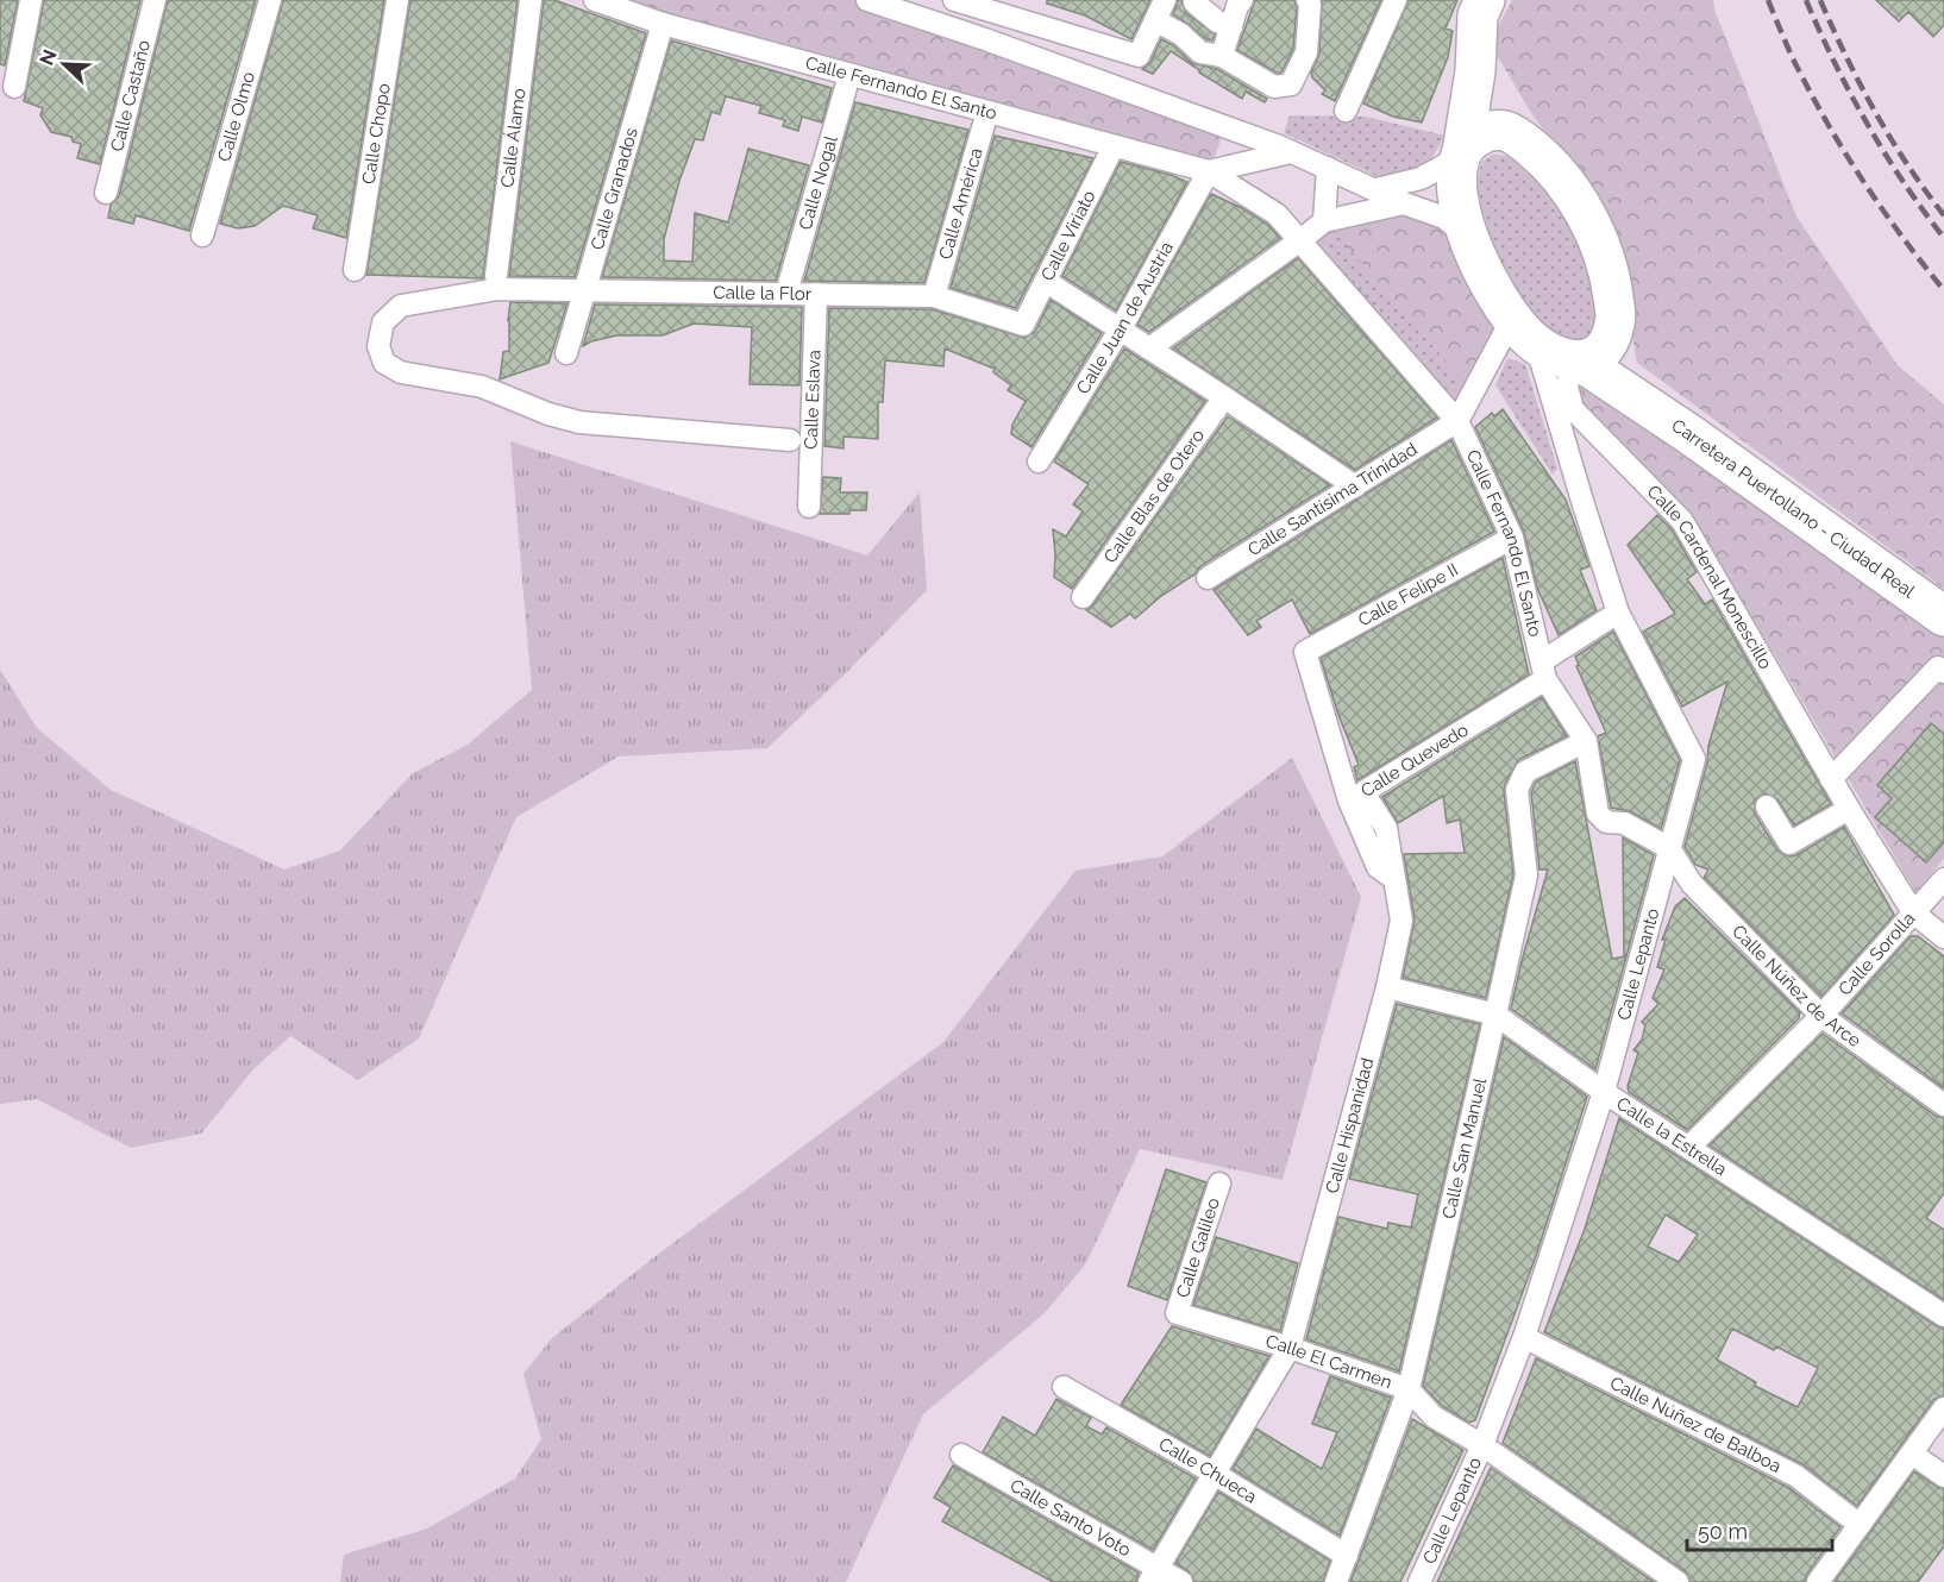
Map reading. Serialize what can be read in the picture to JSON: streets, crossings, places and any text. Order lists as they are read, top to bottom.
{
  "streets": {
    "highway": ["Carretera Puertollano - Ciudad Real"],
    "street": [
      "Calle Fernando El Santo",
      "Calle Castaño",
      "Calle Olmo",
      "Calle Chopo",
      "Calle Álamo",
      "Calle Nogal",
      "Calle Granados",
      "Calle América",
      "Calle Viriato",
      "Calle la Flor",
      "Calle Juan de Austria",
      "Calle Eslava",
      "Calle Blas de Otero",
      "Calle Santísima Trinidad",
      "Calle Cardenal Monescillo",
      "Calle Felipe II",
      "Calle Quevedo",
      "Calle Sorolla",
      "Calle Lepanto",
      "Calle Núñez de Arce",
      "Calle Hispanidad",
      "Calle la Estrella",
      "Calle San Manuel",
      "Calle Galileo",
      "Calle El Carmen",
      "Calle Núñez de Balboa",
      "Calle Chueca",
      "Calle Santo Voto"
    ]
  },
  "crossings": [
    ["Calle Fernando El Santo", "Calle Nogal"],
    ["Calle Fernando El Santo", "Calle Granados"],
    ["Calle Fernando El Santo", "Calle América"],
    ["Calle Fernando El Santo", "Calle Viriato"],
    ["Calle Fernando El Santo", "Calle Juan de Austria"],
    ["Calle Fernando El Santo", "Calle Santísima Trinidad"],
    ["Calle Fernando El Santo", "Calle Felipe II"],
    ["Calle Fernando El Santo", "Calle Quevedo"],
    ["Calle Fernando El Santo", "Calle Lepanto"],
    ["Calle Fernando El Santo", "Calle Núñez de Arce"],
    ["Calle Fernando El Santo", "Calle San Manuel"],
    ["Calle Álamo", "Calle la Flor"],
    ["Calle Nogal", "Calle la Flor"],
    ["Calle Granados", "Calle la Flor"],
    ["Calle América", "Calle la Flor"],
    ["Calle Viriato", "Calle la Flor"],
    ["Calle la Flor", "Calle Eslava"],
    ["Carretera Puertollano - Ciudad Real", "Calle Cardenal Monescillo"],
    ["Carretera Puertollano - Ciudad Real", "Calle Lepanto"],
    ["Calle Cardenal Monescillo", "Calle Sorolla"],
    ["Calle Felipe II", "Calle Hispanidad"],
    ["Calle Quevedo", "Calle Lepanto"],
    ["Calle Quevedo", "Calle Hispanidad"],
    ["Calle Sorolla", "Calle Núñez de Arce"],
    ["Calle Sorolla", "Calle la Estrella"],
    ["Calle Lepanto", "Calle Núñez de Arce"],
    ["Calle Lepanto", "Calle la Estrella"],
    ["Calle Lepanto", "Calle El Carmen"],
    ["Calle Lepanto", "Calle Núñez de Balboa"],
    ["Calle Hispanidad", "Calle la Estrella"],
    ["Calle Hispanidad", "Calle El Carmen"],
    ["Calle Hispanidad", "Calle Chueca"],
    ["Calle Hispanidad", "Calle Santo Voto"],
    ["Calle la Estrella", "Calle San Manuel"],
    ["Calle San Manuel", "Calle El Carmen"],
    ["Calle San Manuel", "Calle Chueca"],
    ["Calle Galileo", "Calle El Carmen"]
  ],
  "scale_bar": "50 m",
  "north": "top left"
}
